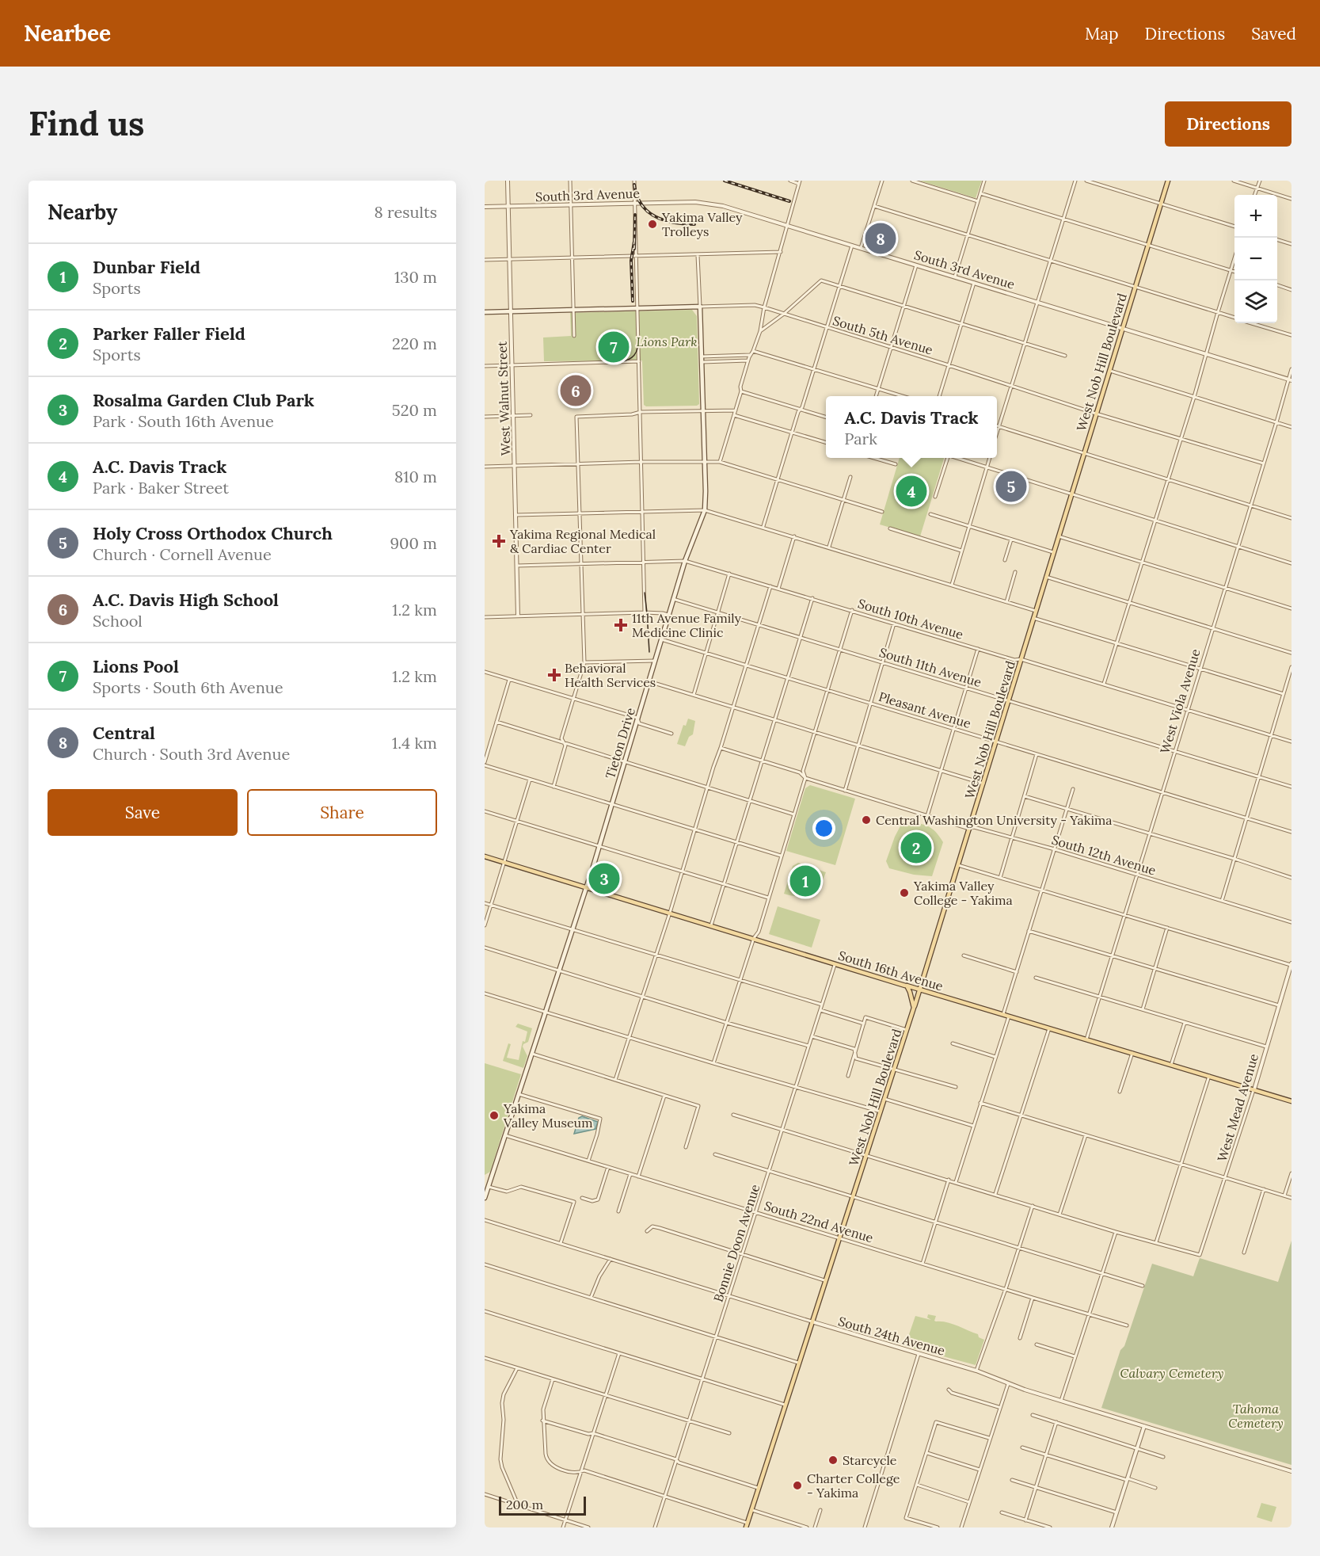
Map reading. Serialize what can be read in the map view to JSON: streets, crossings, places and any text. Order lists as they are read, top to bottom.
{
  "streets": {
    "main road": [
      "South 5th Avenue",
      "West Nob Hill Boulevard",
      "Tieton Drive",
      "South 16th Avenue"
    ],
    "street": [
      "South 3rd Avenue",
      "West Walnut Street",
      "South 10th Avenue",
      "South 11th Avenue",
      "West Viola Avenue",
      "Pleasant Avenue",
      "South 12th Avenue",
      "West Mead Avenue",
      "South 22nd Avenue",
      "Bonnie Doon Avenue",
      "South 24th Avenue"
    ]
  },
  "crossings": [
    ["South 3rd Avenue", "West Nob Hill Boulevard"],
    ["South 3rd Avenue", "West Walnut Street"],
    ["South 3rd Avenue", "West Viola Avenue"],
    ["South 5th Avenue", "West Nob Hill Boulevard"],
    ["South 5th Avenue", "West Walnut Street"],
    ["South 5th Avenue", "West Viola Avenue"],
    ["South 5th Avenue", "Tieton Drive"],
    ["West Nob Hill Boulevard", "South 10th Avenue"],
    ["West Nob Hill Boulevard", "South 11th Avenue"],
    ["West Nob Hill Boulevard", "Pleasant Avenue"],
    ["West Nob Hill Boulevard", "South 12th Avenue"],
    ["West Nob Hill Boulevard", "South 16th Avenue"],
    ["West Nob Hill Boulevard", "South 22nd Avenue"],
    ["West Nob Hill Boulevard", "South 24th Avenue"],
    ["West Walnut Street", "South 10th Avenue"],
    ["South 10th Avenue", "West Viola Avenue"],
    ["South 10th Avenue", "Tieton Drive"],
    ["South 11th Avenue", "West Viola Avenue"],
    ["South 11th Avenue", "Tieton Drive"],
    ["West Viola Avenue", "Pleasant Avenue"],
    ["West Viola Avenue", "South 12th Avenue"],
    ["West Viola Avenue", "South 16th Avenue"],
    ["Pleasant Avenue", "Tieton Drive"],
    ["Tieton Drive", "South 16th Avenue"],
    ["Tieton Drive", "South 22nd Avenue"],
    ["South 16th Avenue", "West Mead Avenue"],
    ["South 16th Avenue", "Bonnie Doon Avenue"],
    ["South 22nd Avenue", "Bonnie Doon Avenue"],
    ["Bonnie Doon Avenue", "South 24th Avenue"]
  ],
  "parks": ["Lions Park", "Calvary Cemetery", "Tahoma Cemetery"],
  "places": {
    "other": [
      "Yakima Valley Trolleys",
      "Central Washington University - Yakima",
      "Yakima Valley College - Yakima",
      "Yakima Valley Museum",
      "Starcycle",
      "Charter College - Yakima"
    ],
    "health": ["Yakima Regional Medical & Cardiac Center", "11th Avenue Family Medicine Clinic", "Behavioral Health Services"]
  },
  "scale_bar": "200 m",
  "page": {
    "header": "Nearbee",
    "nav": ["Map", "Directions", "Saved"],
    "buttons": [
      "Directions",
      ["Save", "Share"]
    ],
    "title": "Find us",
    "heading": ["Nearby", "8 results"],
    "map_buttons": ["+", "−"],
    "pins": [
      "8",
      "7",
      "6",
      "5",
      "4",
      "2",
      "3",
      "1"
    ],
    "list": [
      {
        "mark": "1",
        "name": "Dunbar Field",
        "note": "Sports",
        "value": "130 m"
      },
      {
        "mark": "2",
        "name": "Parker Faller Field",
        "note": "Sports",
        "value": "220 m"
      },
      {
        "mark": "3",
        "name": "Rosalma Garden Club Park",
        "note": "Park · South 16th Avenue",
        "value": "520 m"
      },
      {
        "mark": "4",
        "name": "A.C. Davis Track",
        "note": "Park · Baker Street",
        "value": "810 m"
      },
      {
        "mark": "5",
        "name": "Holy Cross Orthodox Church",
        "note": "Church · Cornell Avenue",
        "value": "900 m"
      },
      {
        "mark": "6",
        "name": "A.C. Davis High School",
        "note": "School",
        "value": "1.2 km"
      },
      {
        "mark": "7",
        "name": "Lions Pool",
        "note": "Sports · South 6th Avenue",
        "value": "1.2 km"
      },
      {
        "mark": "8",
        "name": "Central",
        "note": "Church · South 3rd Avenue",
        "value": "1.4 km"
      }
    ],
    "popup": ["A.C. Davis Track", "Park"],
    "scale": "200 m"
  }
}
